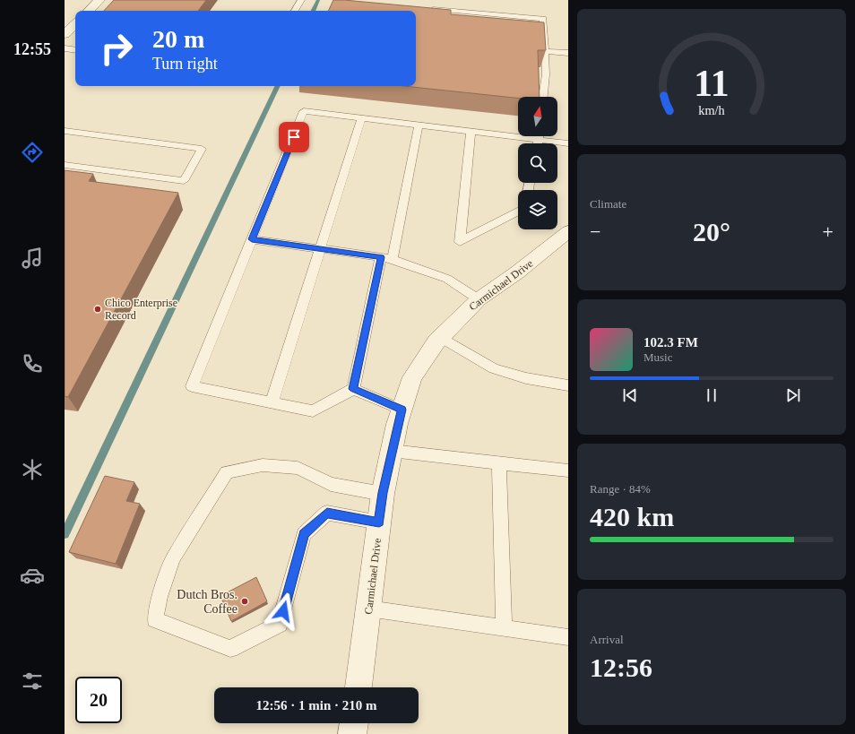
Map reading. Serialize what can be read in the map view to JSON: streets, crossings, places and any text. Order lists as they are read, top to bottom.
{
  "streets": {
    "street": ["Carmichael Drive"]
  },
  "places": ["Chico Enterprise Record", "Dutch Bros. Coffee"],
  "north": "top",
  "page": {
    "tabs": "12:55",
    "turn": ["20 m", "Turn right"],
    "tile": [
      "Climate",
      ["Range · 84%", "420 km"],
      ["Arrival", "12:56"]
    ],
    "heat": ["−", "20°", "+"],
    "song": ["102.3 FM", "Music"],
    "limit": "20",
    "trip": "12:56 · 1 min · 210 m",
    "gauge": ["11", "km/h"]
  }
}
